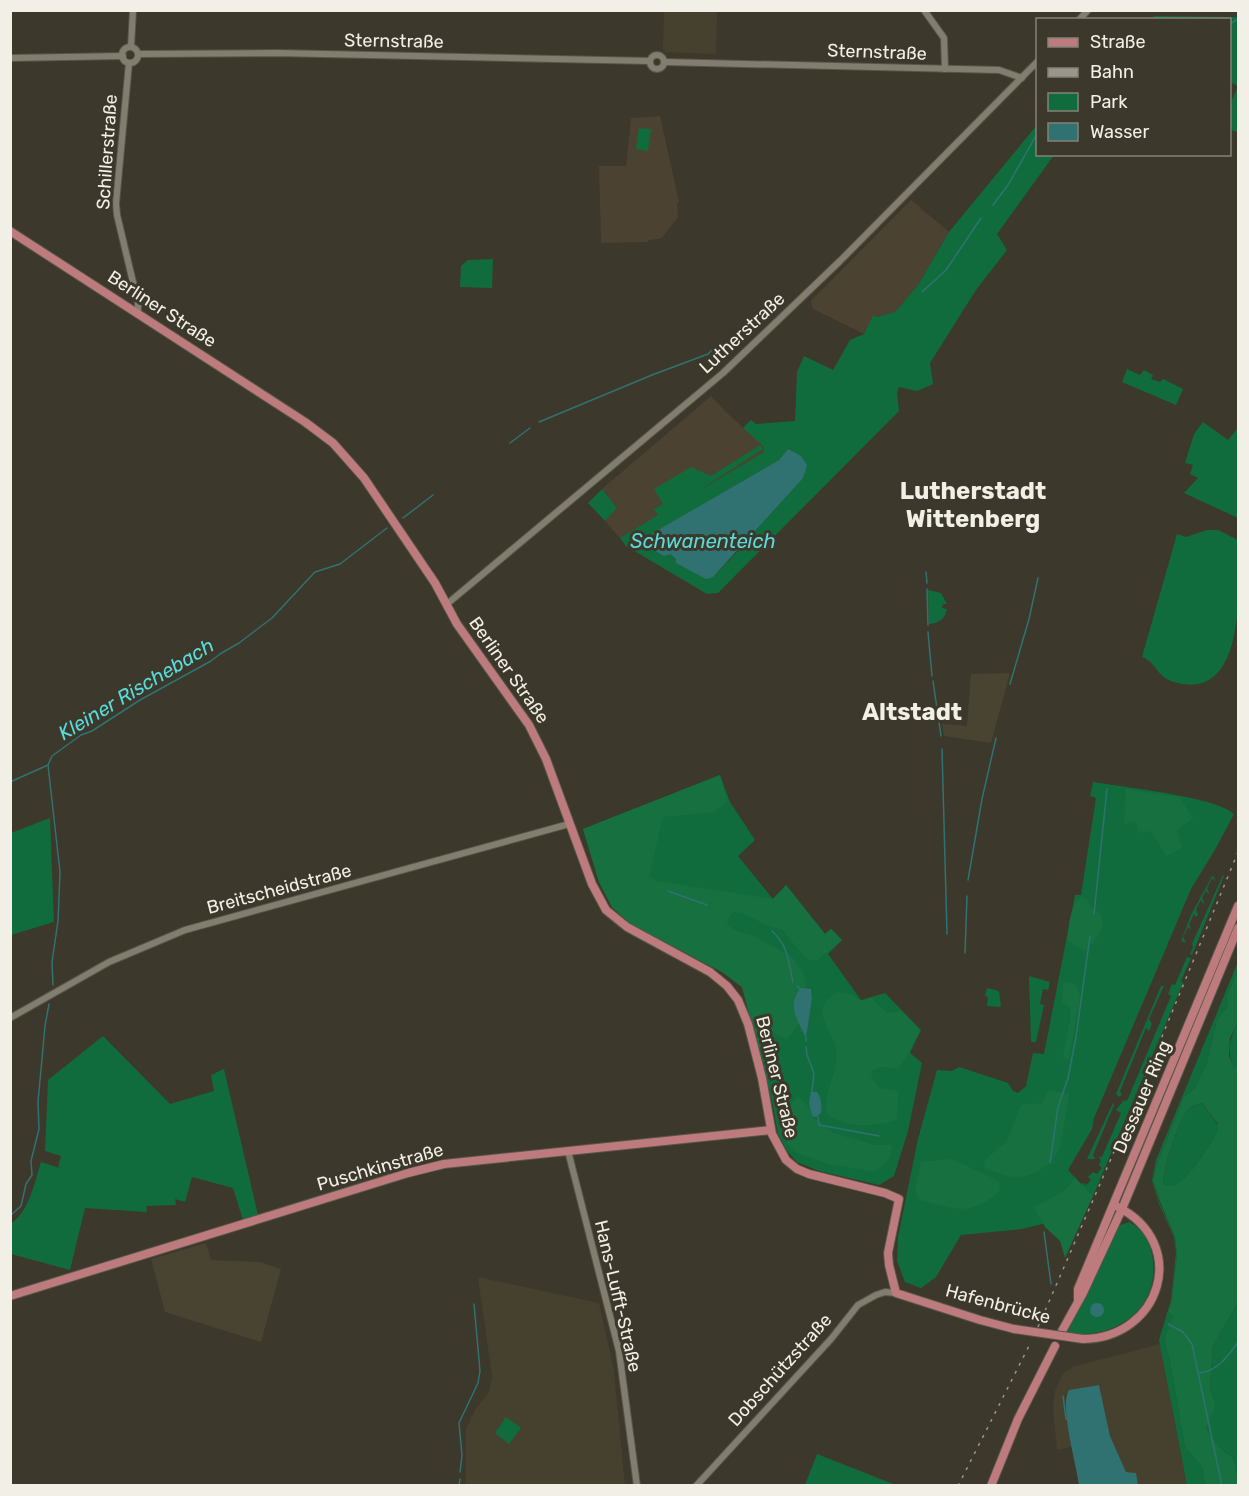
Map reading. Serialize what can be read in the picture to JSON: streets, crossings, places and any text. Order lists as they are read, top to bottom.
{
  "streets": {
    "main road": [
      "Berliner Straße",
      "Dessauer Ring",
      "Puschkinstraße",
      "Hafenbrücke"
    ],
    "street": [
      "Sternstraße",
      "Schillerstraße",
      "Lutherstraße",
      "Breitscheidstraße",
      "Hans-Lufft-Straße",
      "Dobschützstraße"
    ]
  },
  "crossings": [
    ["Sternstraße", "Schillerstraße"],
    ["Sternstraße", "Lutherstraße"],
    ["Schillerstraße", "Berliner Straße"],
    ["Berliner Straße", "Lutherstraße"],
    ["Berliner Straße", "Breitscheidstraße"],
    ["Berliner Straße", "Puschkinstraße"],
    ["Berliner Straße", "Hafenbrücke"],
    ["Berliner Straße", "Dobschützstraße"],
    ["Dessauer Ring", "Hafenbrücke"],
    ["Puschkinstraße", "Hans-Lufft-Straße"],
    ["Hafenbrücke", "Dobschützstraße"]
  ],
  "districts": ["Lutherstadt Wittenberg", "Altstadt"],
  "water": ["Schwanenteich", "Kleiner Rischebach"],
  "legend": [
    "Straße",
    "Bahn",
    "Park",
    "Wasser"
  ]
}
